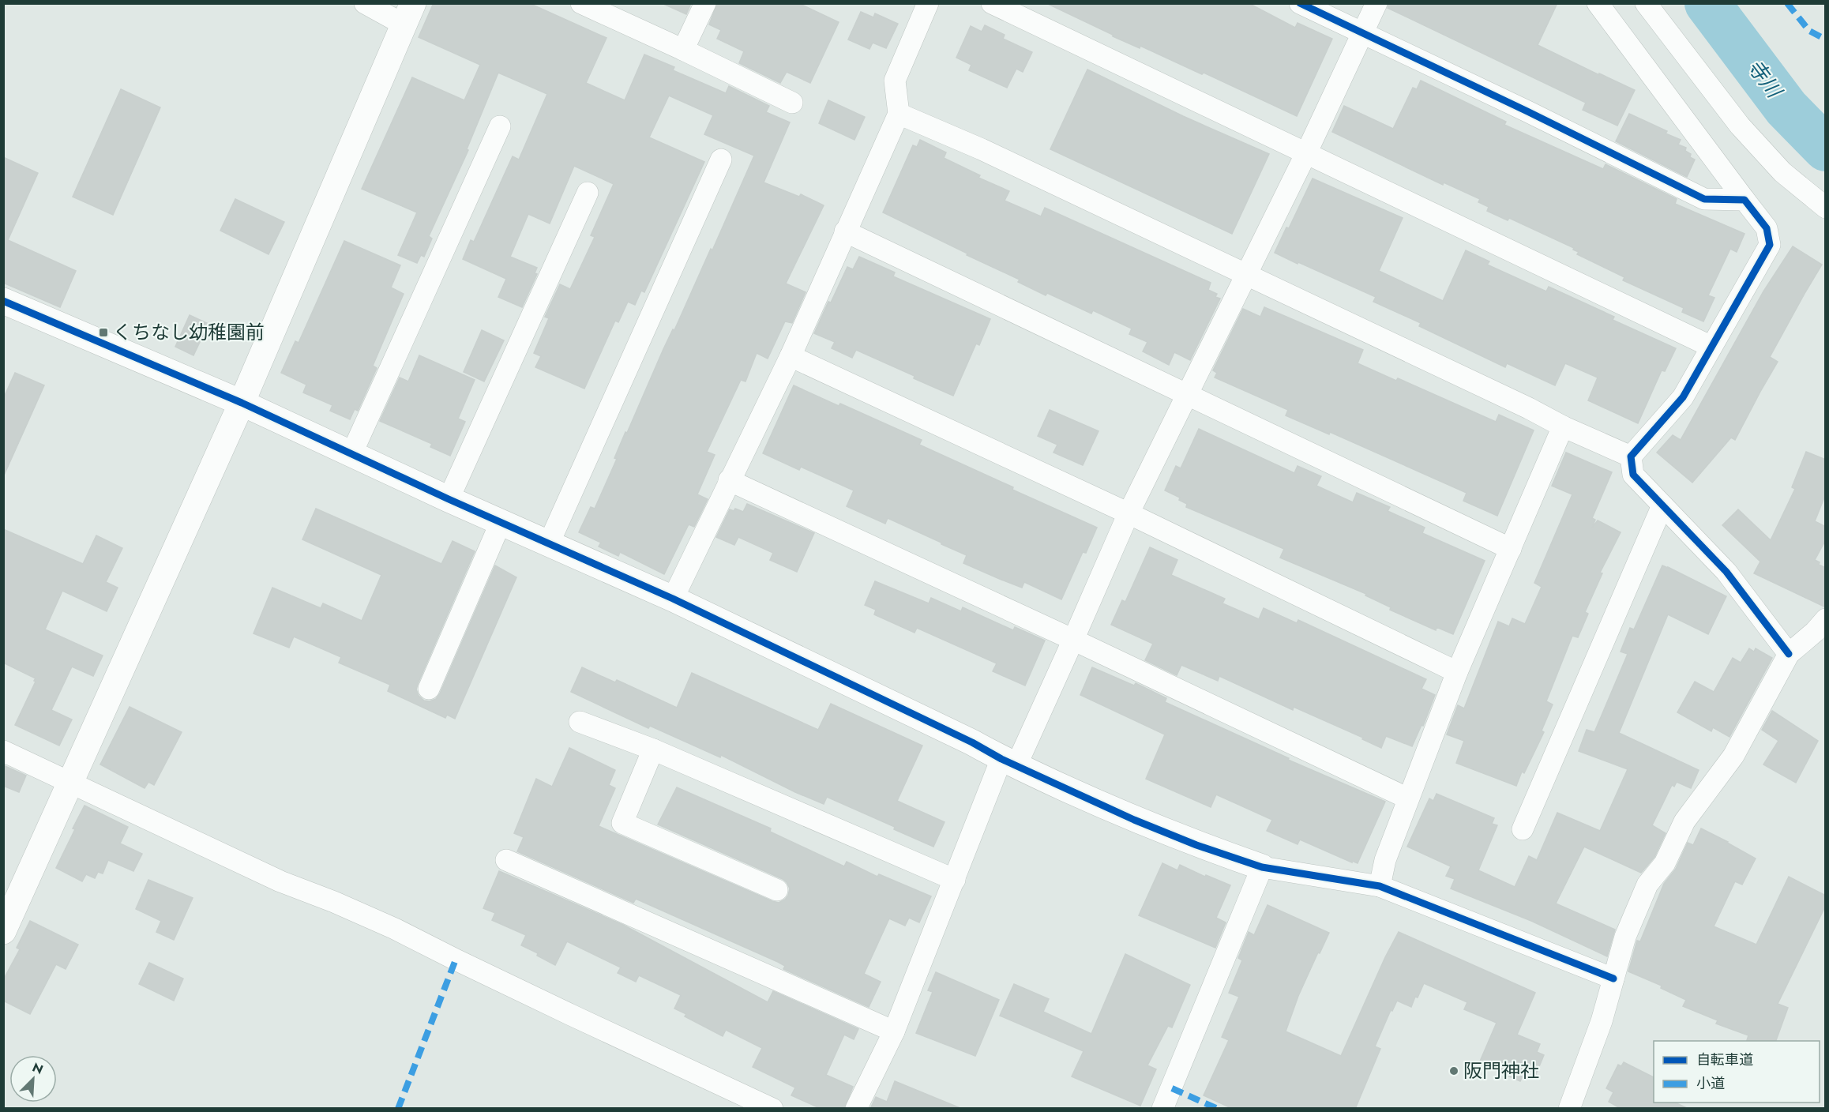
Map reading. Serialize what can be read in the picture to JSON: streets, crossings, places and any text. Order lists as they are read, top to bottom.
{
  "water": ["寺川"],
  "places": {
    "transit": ["くちなし幼稚園前"],
    "other": ["阪門神社"]
  },
  "legend": ["自転車道", "小道"],
  "north": "top right"
}
